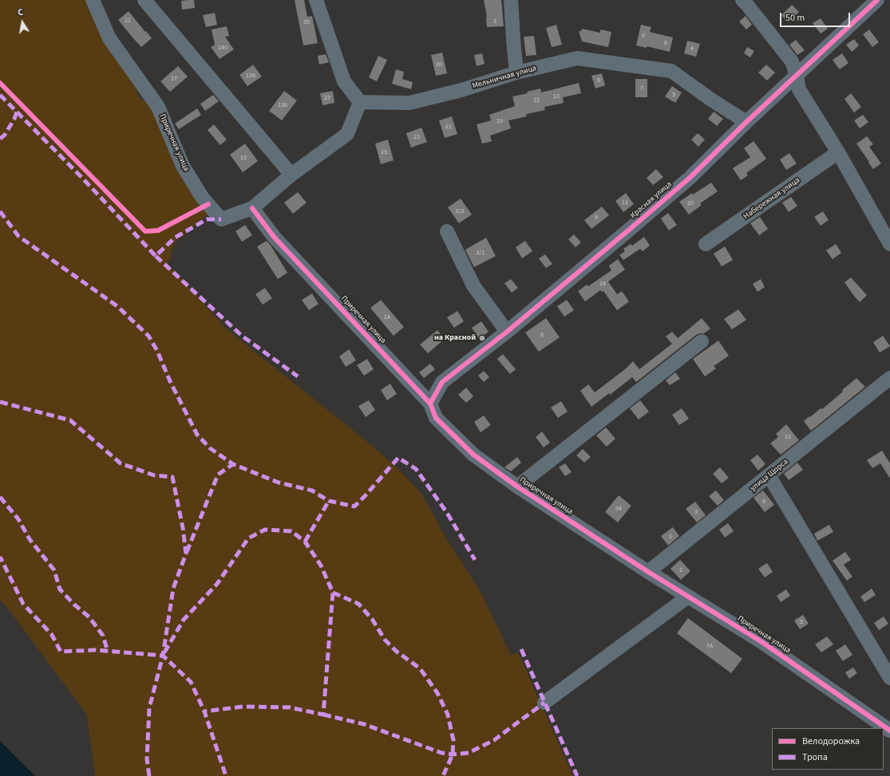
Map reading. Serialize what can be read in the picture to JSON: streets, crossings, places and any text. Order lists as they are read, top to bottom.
{
  "streets": {
    "street": [
      "Мельничная улица",
      "Приречная улица",
      "Набережная улица",
      "Красная улица",
      "улица Щорса"
    ]
  },
  "crossings": [
    ["Мельничная улица", "Красная улица"],
    ["Приречная улица", "Красная улица"],
    ["Приречная улица", "улица Щорса"]
  ],
  "places": ["на Красной"],
  "house_numbers": [
    "21",
    "3",
    "35",
    "8",
    "6",
    "140",
    "4",
    "20",
    "138",
    "17",
    "9",
    "7",
    "5",
    "13",
    "27",
    "15",
    "136",
    "19",
    "21",
    "23",
    "25",
    "13",
    "11",
    "20",
    "3/2",
    "9",
    "3/1",
    "14",
    "1А",
    "8",
    "13",
    "8",
    "94",
    "3",
    "1",
    "2",
    "5",
    "7А"
  ],
  "legend": ["Велодорожка", "Тропа"],
  "scale_bar": "50 m",
  "north": "top"
}
